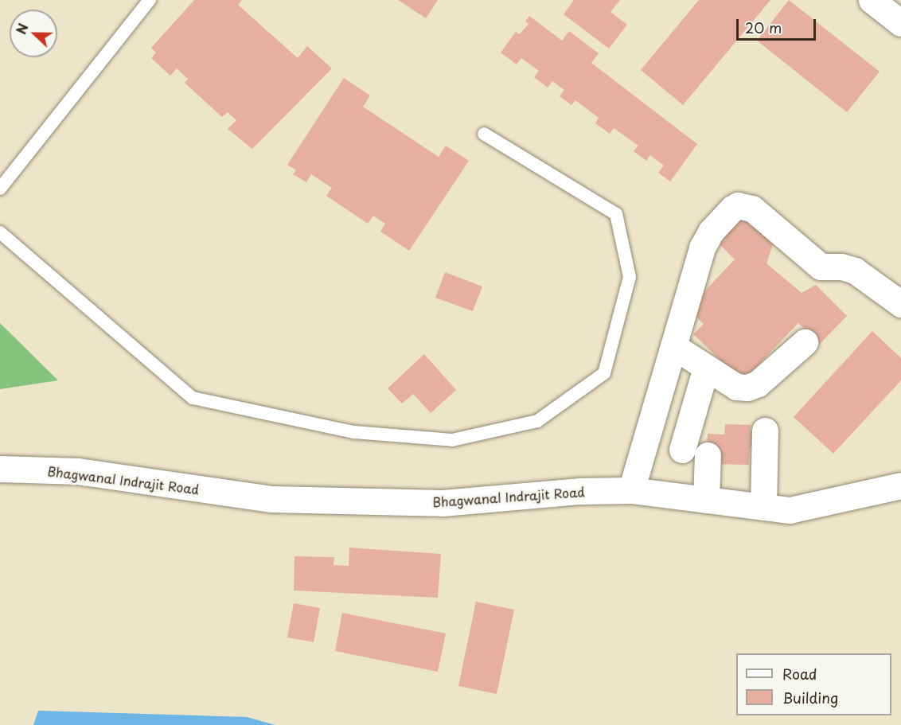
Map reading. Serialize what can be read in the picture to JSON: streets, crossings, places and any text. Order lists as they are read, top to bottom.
{
  "streets": {
    "street": ["Bhagwanal Indrajit Road"]
  },
  "legend": ["Road", "Building"],
  "scale_bar": "20 m",
  "north": "left"
}
